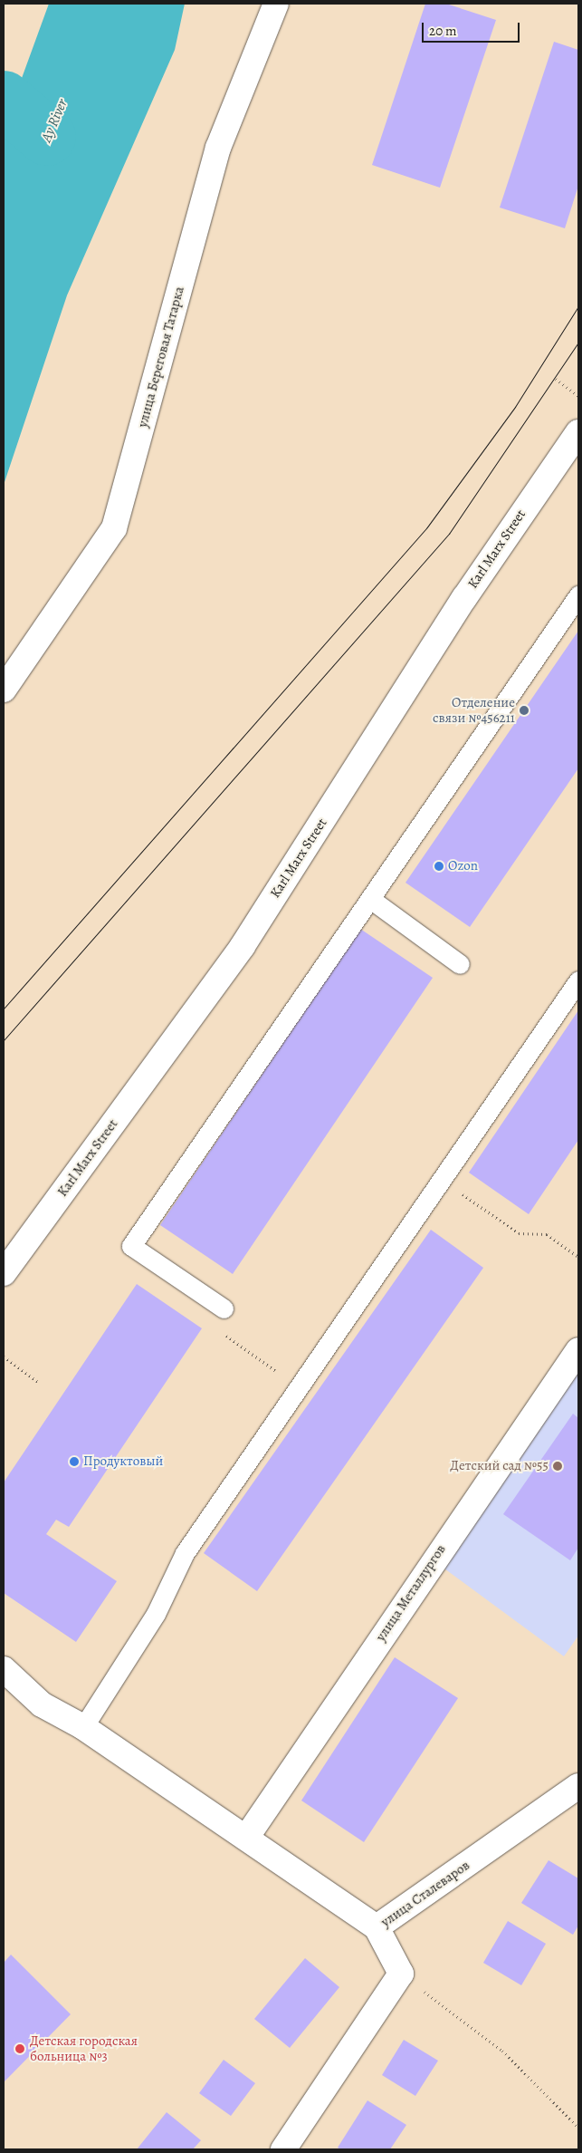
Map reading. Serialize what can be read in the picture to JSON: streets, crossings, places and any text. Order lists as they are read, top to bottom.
{
  "streets": {
    "street": [
      "улица Береговая Татарка",
      "Karl Marx Street",
      "улица Металлургов",
      "улица Сталеваров"
    ]
  },
  "water": ["Ay River"],
  "places": [
    "Отделение связи №456211",
    "Ozon",
    "Продуктовый",
    "Детский сад №55",
    "Детская городская больница №3"
  ],
  "scale_bar": "20 m"
}
